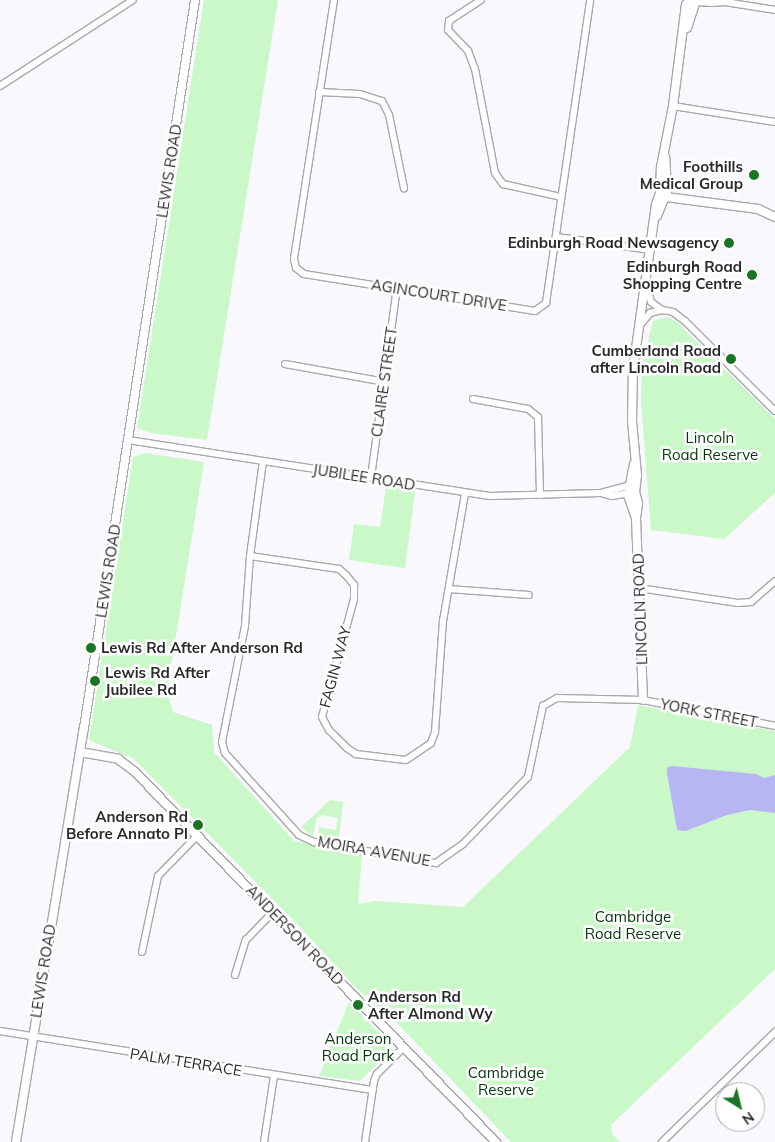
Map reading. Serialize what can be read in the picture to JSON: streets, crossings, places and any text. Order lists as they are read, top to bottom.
{
  "streets": {
    "street": [
      "LEWIS ROAD",
      "AGINCOURT DRIVE",
      "CLAIRE STREET",
      "JUBILEE ROAD",
      "LINCOLN ROAD",
      "FAGIN WAY",
      "YORK STREET",
      "MOIRA AVENUE",
      "ANDERSON ROAD",
      "PALM TERRACE"
    ]
  },
  "crossings": [
    ["LEWIS ROAD", "JUBILEE ROAD"],
    ["LEWIS ROAD", "ANDERSON ROAD"],
    ["LEWIS ROAD", "PALM TERRACE"],
    ["AGINCOURT DRIVE", "CLAIRE STREET"],
    ["CLAIRE STREET", "JUBILEE ROAD"],
    ["JUBILEE ROAD", "LINCOLN ROAD"],
    ["JUBILEE ROAD", "FAGIN WAY"],
    ["JUBILEE ROAD", "MOIRA AVENUE"],
    ["LINCOLN ROAD", "YORK STREET"],
    ["LINCOLN ROAD", "MOIRA AVENUE"],
    ["FAGIN WAY", "MOIRA AVENUE"],
    ["YORK STREET", "MOIRA AVENUE"]
  ],
  "parks": [
    "Lincoln Road Reserve",
    "Cambridge Road Reserve",
    "Anderson Road Park",
    "Cambridge Reserve"
  ],
  "places": [
    "Foothills Medical Group",
    "Edinburgh Road Newsagency",
    "Edinburgh Road Shopping Centre",
    "Cumberland Road after Lincoln Road",
    "Lewis Rd After Anderson Rd",
    "Lewis Rd After Jubilee Rd",
    "Anderson Rd Before Annato Pl",
    "Anderson Rd After Almond Wy"
  ],
  "north": "bottom right"
}
